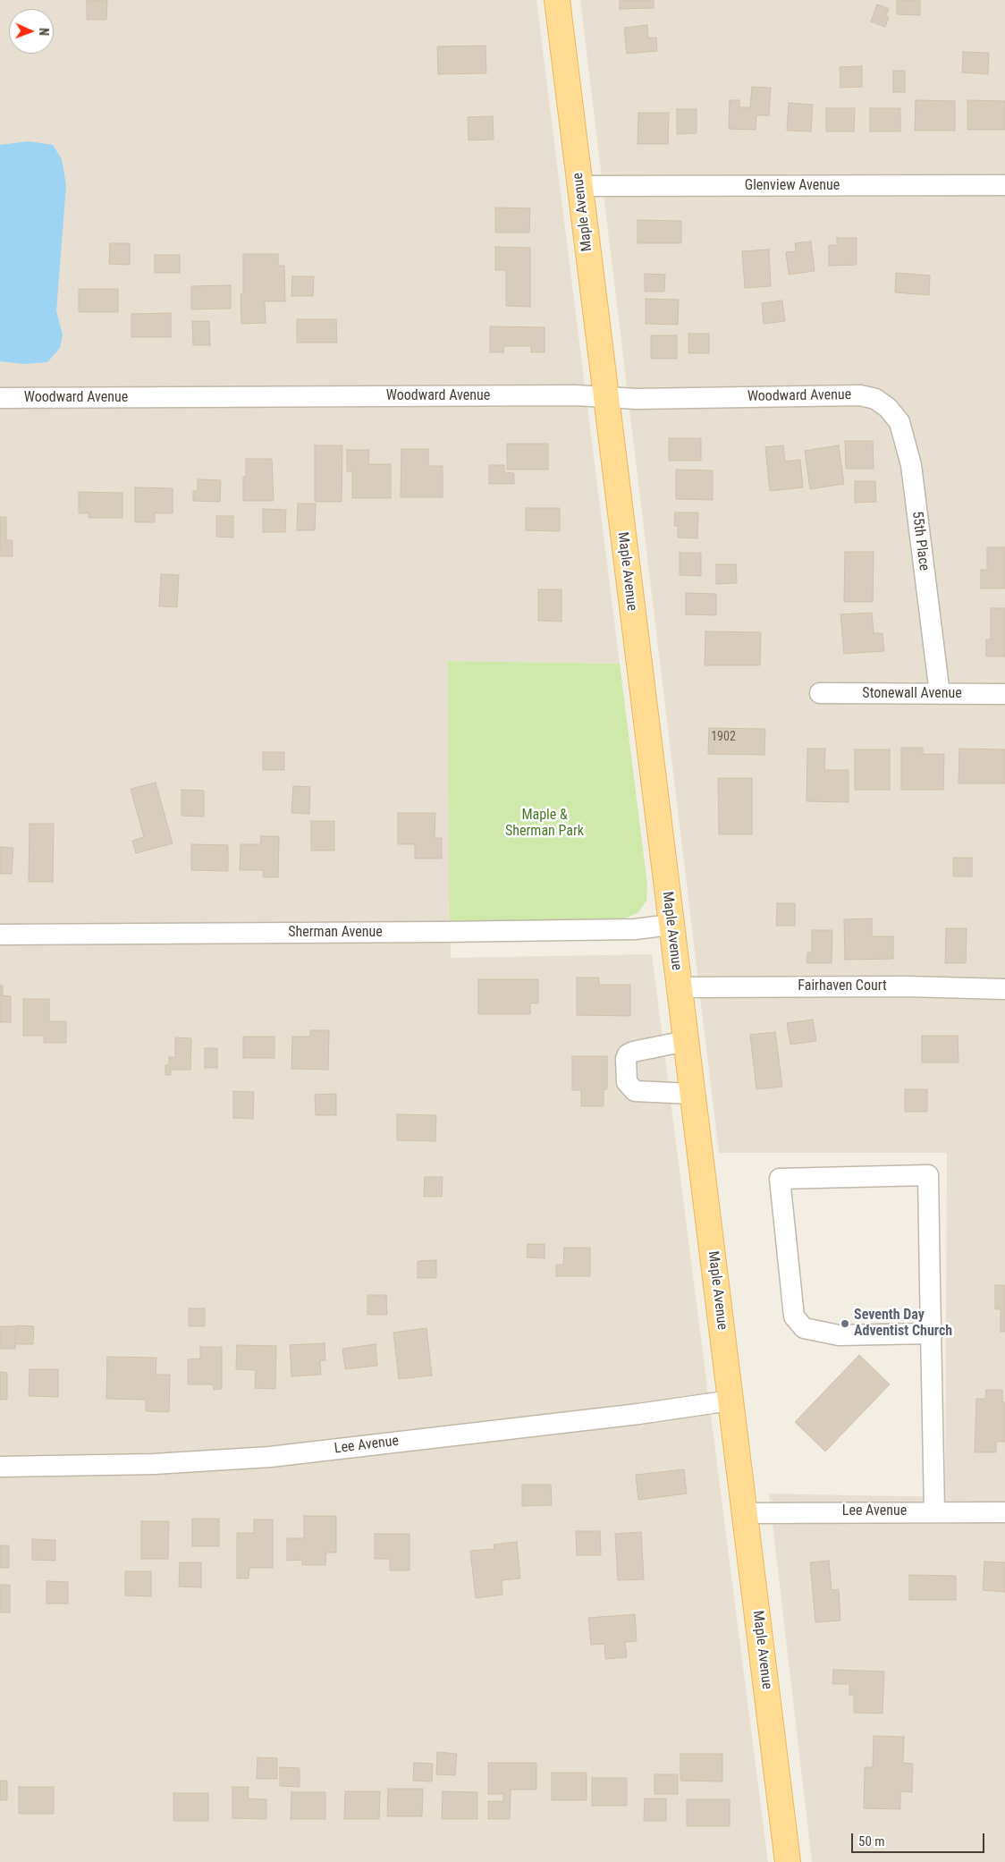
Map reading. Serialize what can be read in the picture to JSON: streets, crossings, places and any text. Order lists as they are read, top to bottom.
{
  "streets": {
    "main road": ["Maple Avenue"],
    "street": [
      "Glenview Avenue",
      "Woodward Avenue",
      "55th Place",
      "Stonewall Avenue",
      "Sherman Avenue",
      "Fairhaven Court",
      "Lee Avenue"
    ]
  },
  "crossings": [
    ["Glenview Avenue", "Maple Avenue"],
    ["Maple Avenue", "Woodward Avenue"],
    ["Maple Avenue", "Sherman Avenue"],
    ["Maple Avenue", "Fairhaven Court"],
    ["Maple Avenue", "Lee Avenue"],
    ["Woodward Avenue", "55th Place"],
    ["55th Place", "Stonewall Avenue"]
  ],
  "parks": ["Maple & Sherman Park"],
  "places": ["Seventh Day Adventist Church"],
  "house_numbers": ["1902"],
  "scale_bar": "50 m",
  "north": "right"
}
